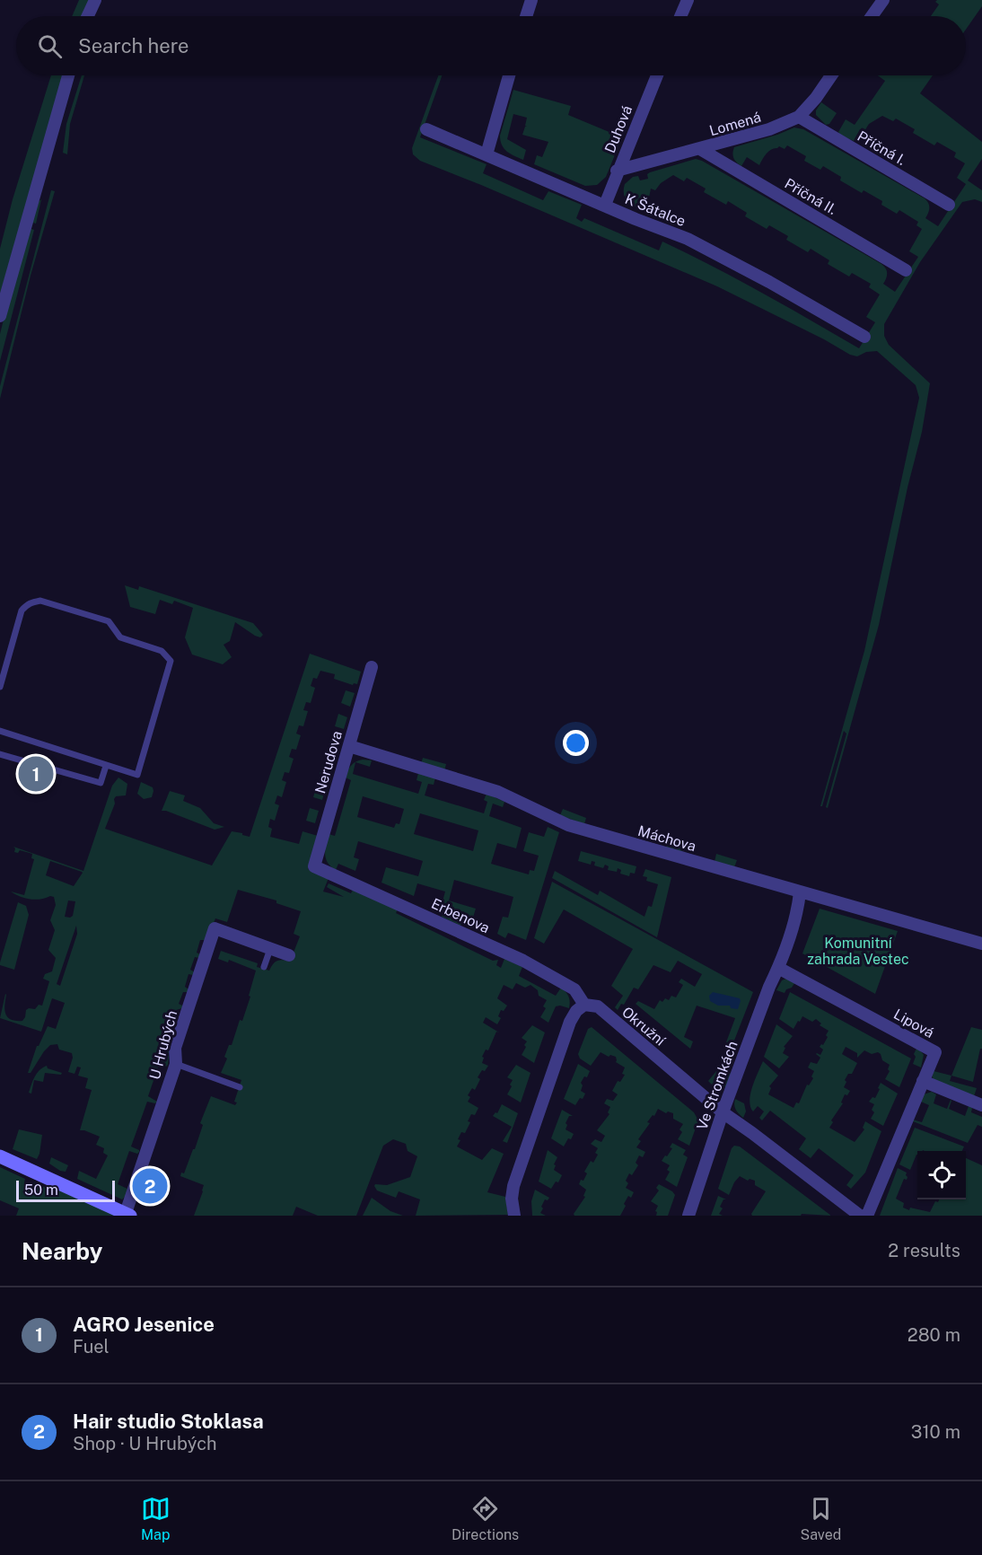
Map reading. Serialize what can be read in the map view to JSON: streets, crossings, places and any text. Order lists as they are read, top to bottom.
{
  "streets": {
    "street": [
      "Lomená",
      "Duhová",
      "Příčná I.",
      "Příčná II.",
      "K Šátalce",
      "Nerudova",
      "Máchova",
      "Erbenova",
      "Lipová",
      "Okružní",
      "U Hrubých",
      "Ve Stromkách"
    ]
  },
  "crossings": [
    ["Lomená", "Duhová"],
    ["Lomená", "Příčná I."],
    ["Lomená", "Příčná II."],
    ["Duhová", "K Šátalce"],
    ["Nerudova", "Máchova"],
    ["Nerudova", "Erbenova"],
    ["Máchova", "Ve Stromkách"],
    ["Erbenova", "Okružní"],
    ["Lipová", "Ve Stromkách"],
    ["Okružní", "Ve Stromkách"]
  ],
  "parks": ["Komunitní zahrada Vestec"],
  "scale_bar": "50 m",
  "page": {
    "search": "Search here",
    "pins": ["1", "2"],
    "scale": "50 m",
    "heading": ["Nearby", "2 results"],
    "list": [
      {
        "mark": "1",
        "name": "AGRO Jesenice",
        "note": "Fuel",
        "value": "280 m"
      },
      {
        "mark": "2",
        "name": "Hair studio Stoklasa",
        "note": "Shop · U Hrubých",
        "value": "310 m"
      }
    ],
    "nav": ["Map", "Directions", "Saved"]
  }
}
